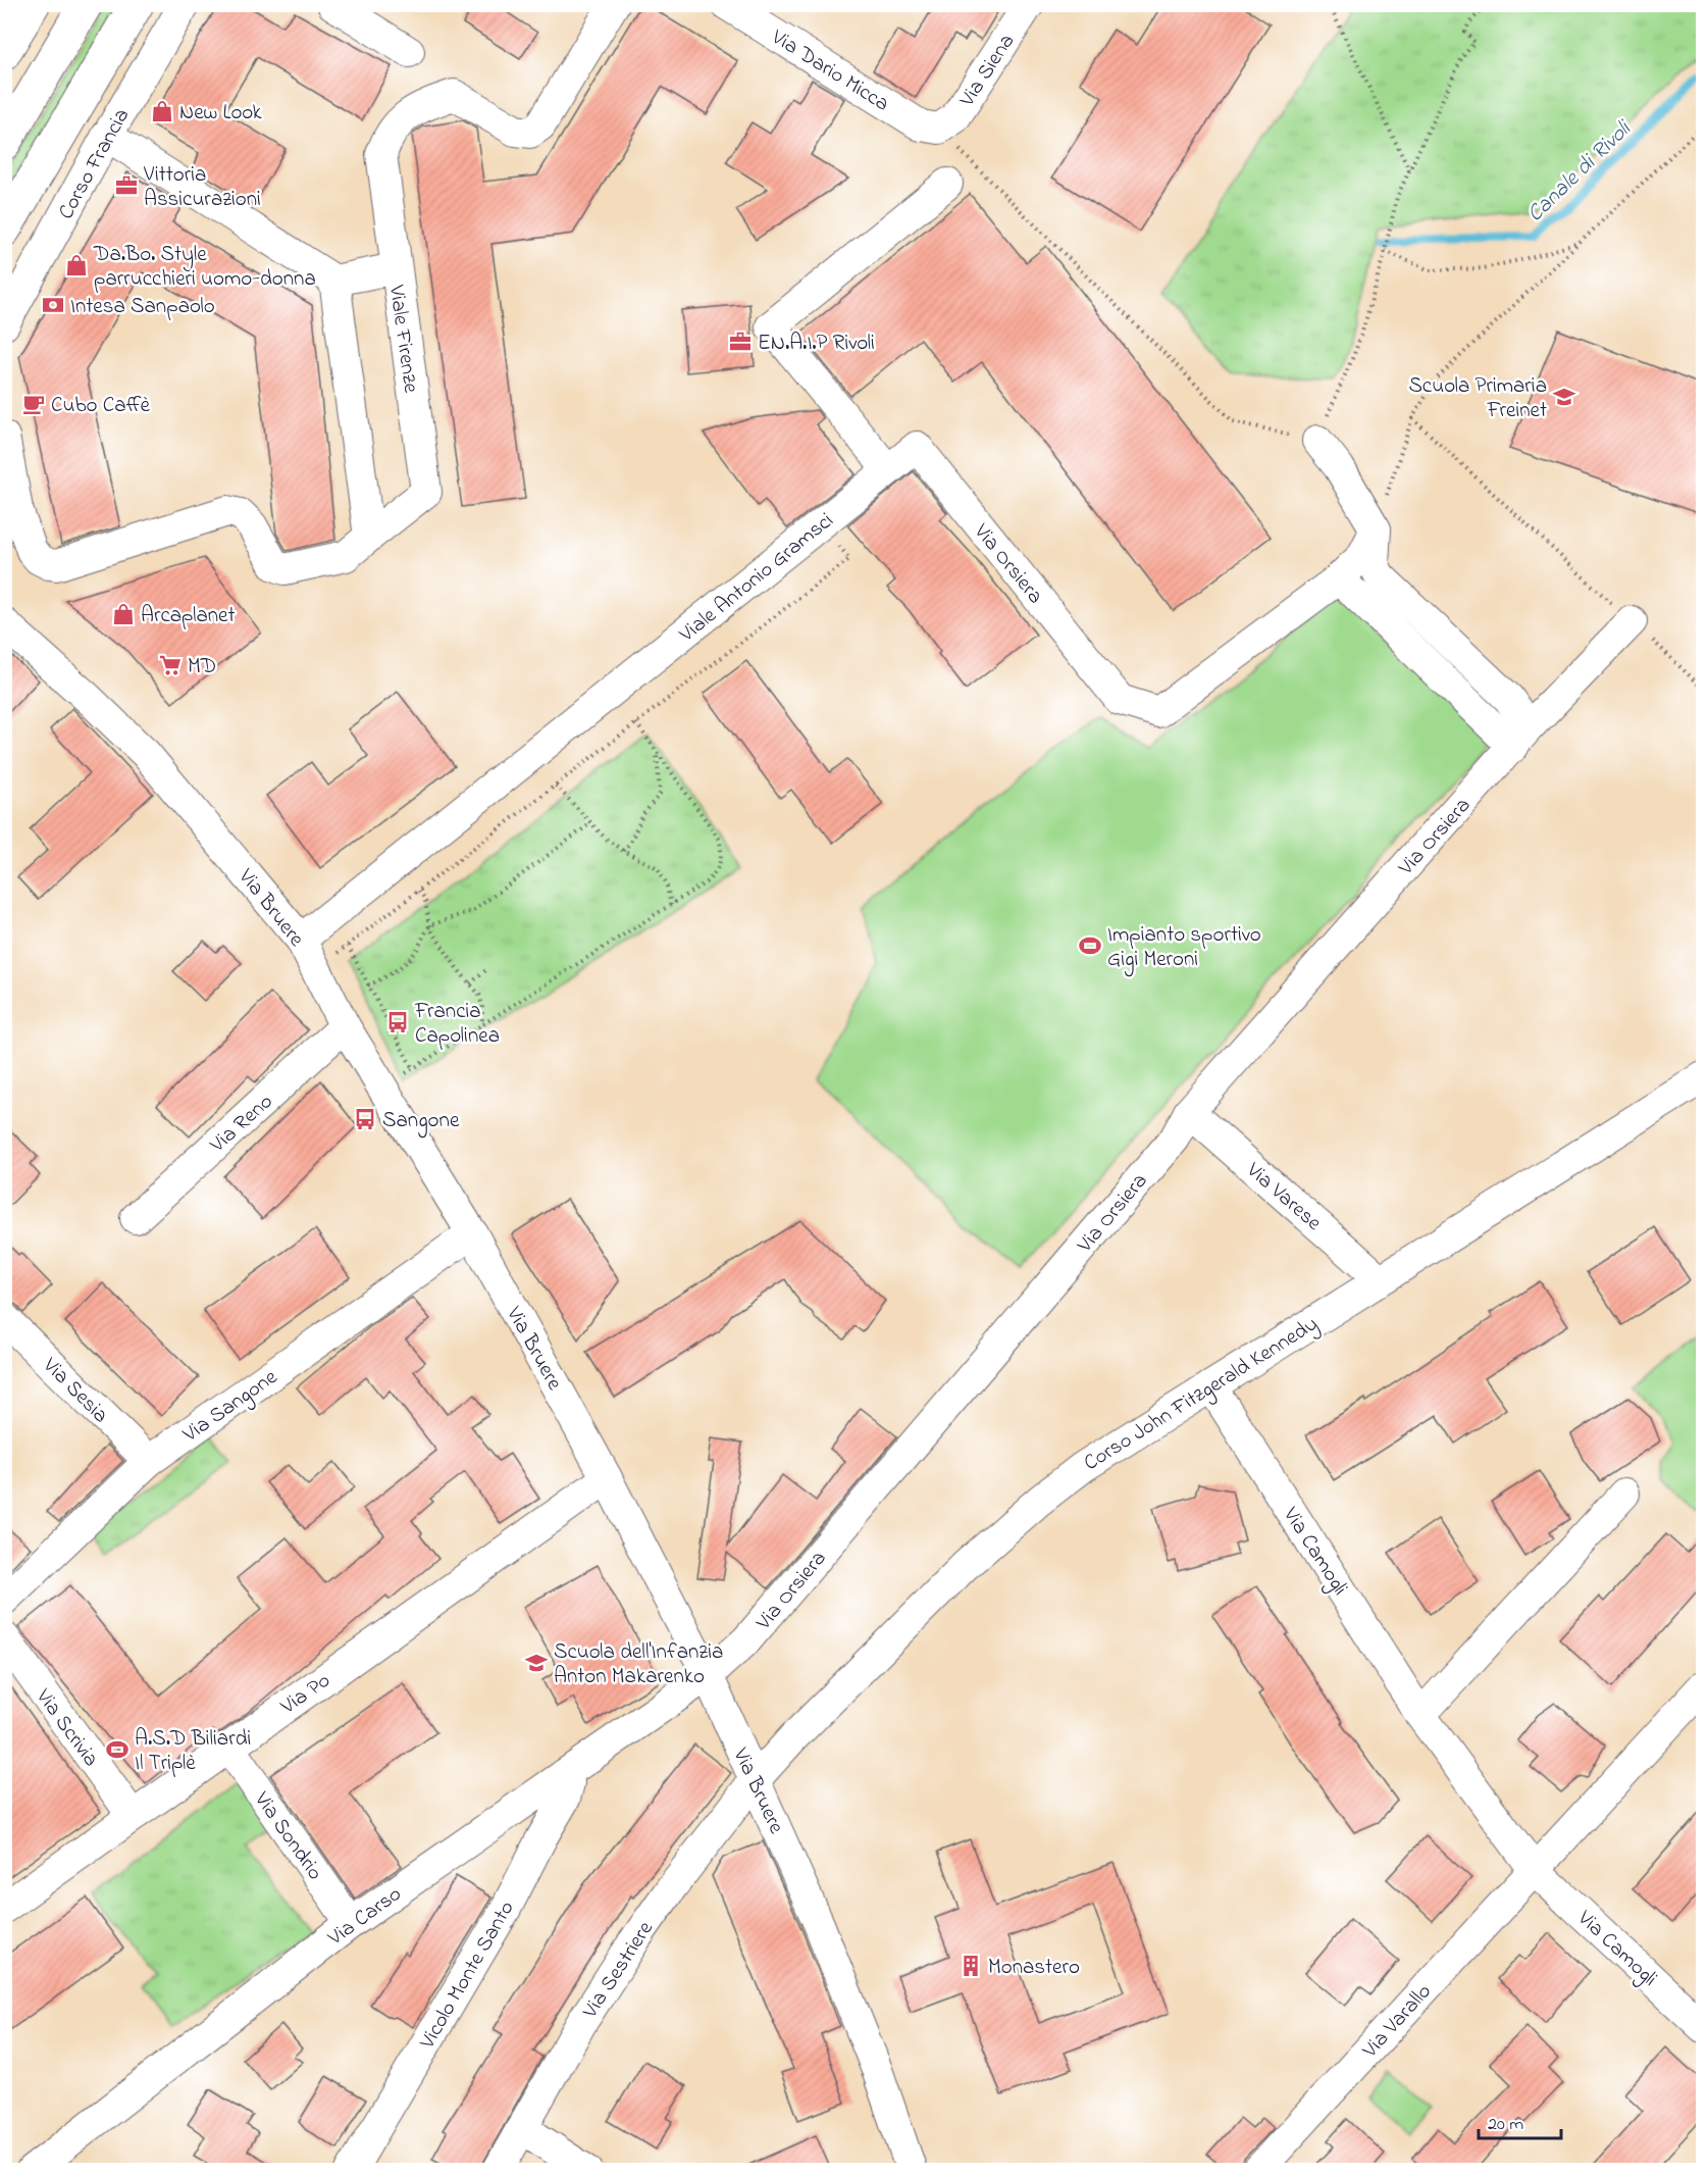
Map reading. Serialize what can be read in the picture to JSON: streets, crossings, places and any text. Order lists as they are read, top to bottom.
{
  "streets": {
    "main road": ["Corso Francia"],
    "street": [
      "Via Dario Micca",
      "Via Siena",
      "Viale Firenze",
      "Via Orsiera",
      "Viale Antonio Gramsci",
      "Via Bruere",
      "Via Reno",
      "Via Varese",
      "Via Sesia",
      "Corso John Fitzgerald Kennedy",
      "Via Sangone",
      "Via Camogli",
      "Via Po",
      "Via Scrivia",
      "Via Sondrio",
      "Via Carso",
      "Via Sestriere",
      "Vicolo Monte Santo",
      "Via Varallo"
    ]
  },
  "crossings": [
    ["Via Dario Micca", "Via Siena"],
    ["Via Orsiera", "Viale Antonio Gramsci"],
    ["Via Orsiera", "Via Bruere"],
    ["Via Orsiera", "Via Varese"],
    ["Via Orsiera", "Via Carso"],
    ["Viale Antonio Gramsci", "Via Bruere"],
    ["Via Bruere", "Via Reno"],
    ["Via Bruere", "Corso John Fitzgerald Kennedy"],
    ["Via Bruere", "Via Sangone"],
    ["Via Bruere", "Via Po"],
    ["Via Bruere", "Via Carso"],
    ["Via Bruere", "Via Sestriere"],
    ["Via Varese", "Corso John Fitzgerald Kennedy"],
    ["Via Sesia", "Via Sangone"],
    ["Corso John Fitzgerald Kennedy", "Via Camogli"],
    ["Corso John Fitzgerald Kennedy", "Via Sestriere"],
    ["Via Camogli", "Via Varallo"],
    ["Via Po", "Via Scrivia"],
    ["Via Po", "Via Sondrio"],
    ["Via Sondrio", "Via Carso"],
    ["Via Carso", "Vicolo Monte Santo"]
  ],
  "water": ["Canale di Rivoli"],
  "places": {
    "shop": ["New Look", "Da.Bo. Style parrucchieri uomo-donna", "Arcaplanet"],
    "office": ["Vittoria Assicurazioni", "EN.A.I.P Rivoli"],
    "bank": ["Intesa Sanpaolo"],
    "school or university": ["Scuola Primaria Freinet", "Scuola dell'Infanzia Anton Makarenko"],
    "cafe": ["Cubo Caffè"],
    "supermarket": ["MD"],
    "sports": ["Impianto sportivo Gigi Meroni", "A.S.D Biliardi Il Triplè"],
    "bus stop": ["Francia Capolinea", "Sangone"],
    "building": ["Monastero"]
  },
  "scale_bar": "20 m"
}
